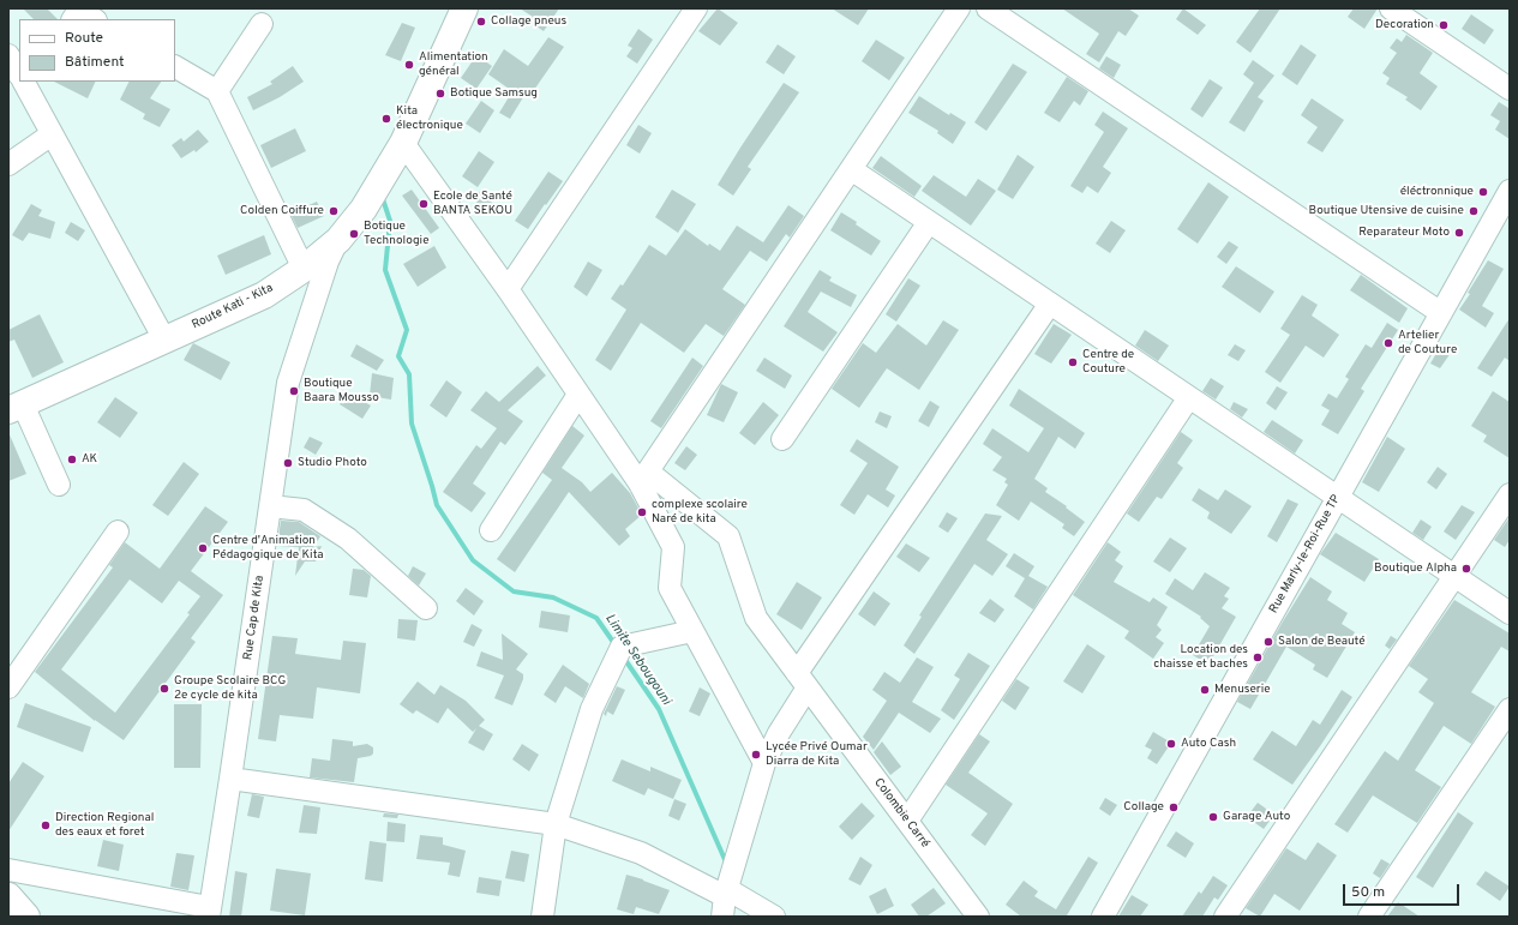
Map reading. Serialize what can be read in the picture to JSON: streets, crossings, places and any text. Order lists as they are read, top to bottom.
{
  "streets": {
    "main road": ["Route Kati - Kita"],
    "street": ["Rue Marly-le-Roi-Rue TP", "Rue Cap de Kita", "Colombie Carré"]
  },
  "crossings": [
    ["Route Kati - Kita", "Rue Cap de Kita"]
  ],
  "water": ["Limite Sebougouni"],
  "places": [
    "Collage pneus",
    "Decoration",
    "Alimentation général",
    "Botique Samsug",
    "Kita électronique",
    "éléctronnique",
    "Ecole de Santé BANTA SEKOU",
    "Colden Coiffure",
    "Boutique Utensive de cuisine",
    "Reparateur Moto",
    "Botique Technologie",
    "Artelier de Couture",
    "Centre de Couture",
    "Boutique Baara Mousso",
    "AK",
    "Studio Photo",
    "complexe scolaire Naré de kita",
    "Centre d'Animation Pédagogique de Kita",
    "Boutique Alpha",
    "Salon de Beauté",
    "Location des chaisse et baches",
    "Groupe Scolaire BCG 2e cycle de kita",
    "Menuserie",
    "Auto Cash",
    "Lycée Privé Oumar Diarra de Kita",
    "Collage",
    "Garage Auto",
    "Direction Regional des eaux et foret"
  ],
  "legend": ["Route", "Bâtiment"],
  "scale_bar": "50 m"
}
